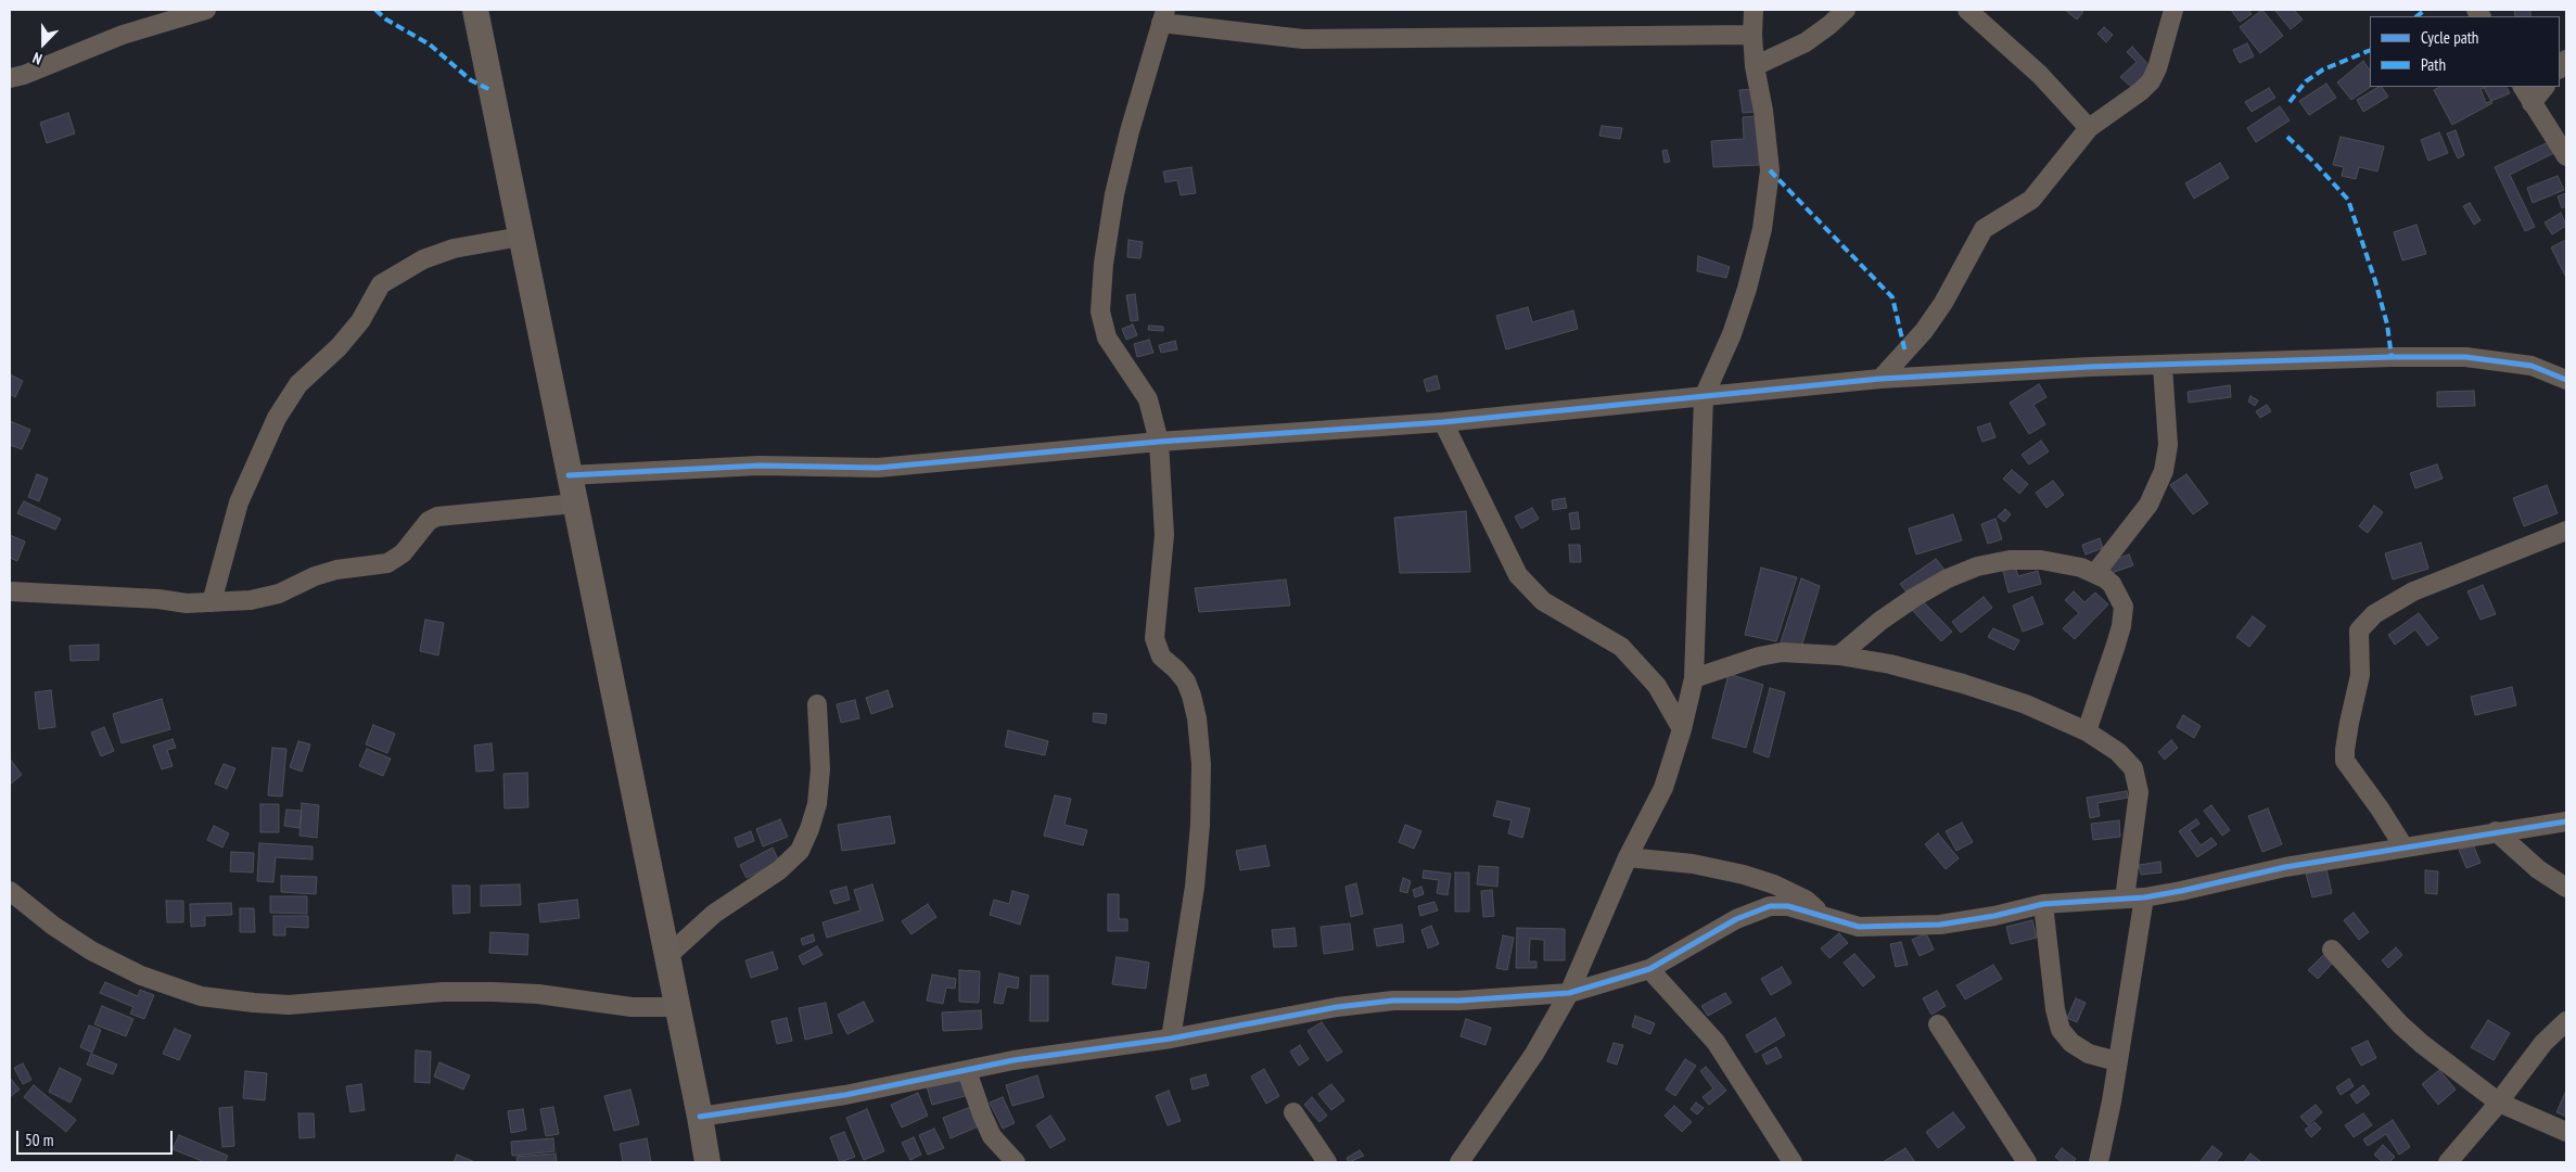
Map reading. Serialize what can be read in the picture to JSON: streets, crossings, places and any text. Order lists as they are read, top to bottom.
{
  "legend": ["Cycle path", "Path"],
  "scale_bar": "50 m",
  "north": "bottom"
}
